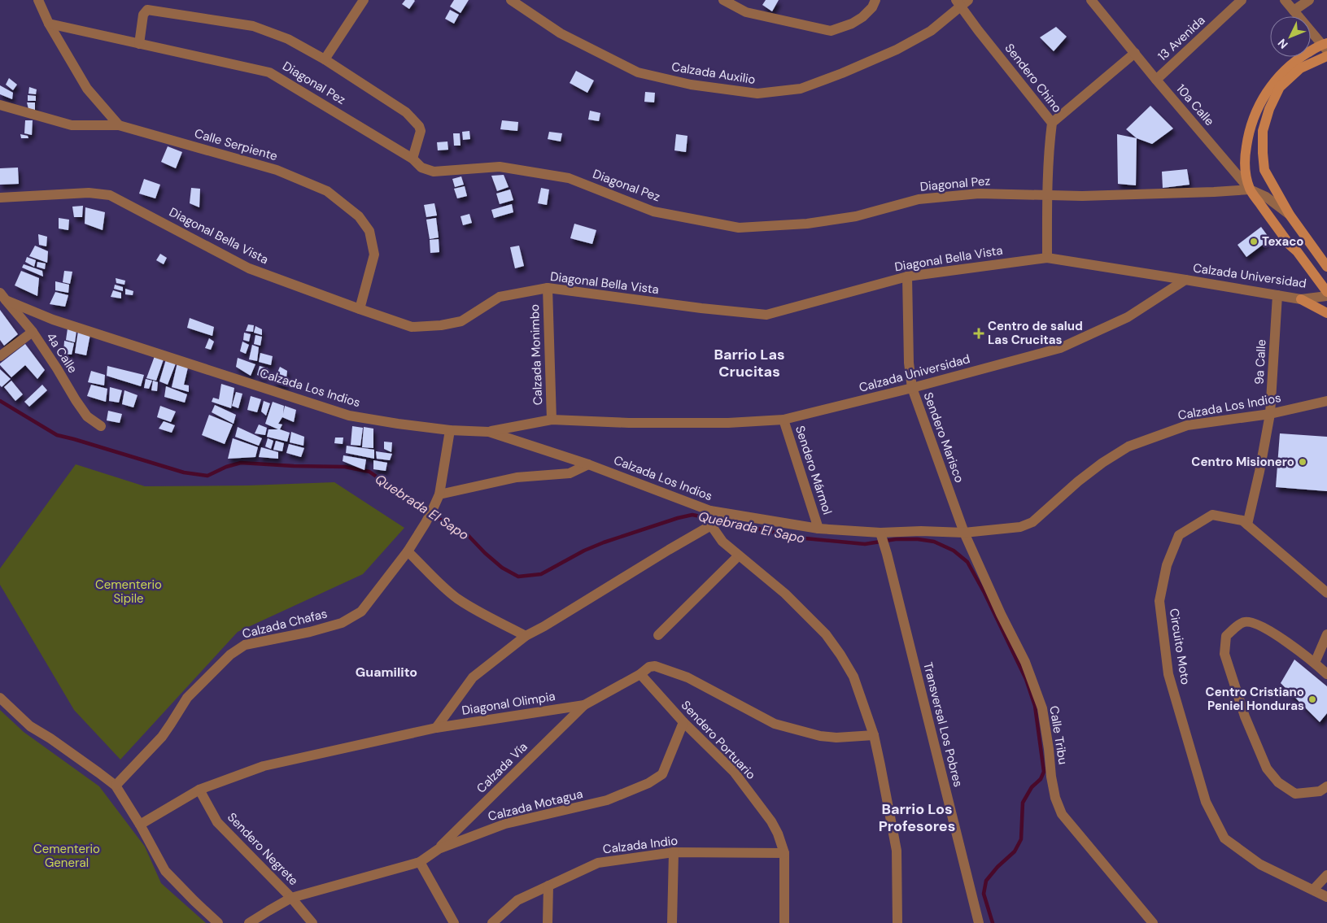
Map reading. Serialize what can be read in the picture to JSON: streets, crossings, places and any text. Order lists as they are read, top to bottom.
{
  "streets": {
    "street": [
      "13 Avenida",
      "Calzada Auxilio",
      "Sendero Chino",
      "Diagonal Pez",
      "10a Calle",
      "Calle Serpiente",
      "Diagonal Bella Vista",
      "Calzada Universidad",
      "4a Calle",
      "Calzada Monimbo",
      "9a Calle",
      "Calzada Los Indios",
      "Sendero Marisco",
      "Sendero Mármol",
      "Calzada Chafas",
      "Circuito Moto",
      "Diagonal Olimpia",
      "Transversal Los Pobres",
      "Calle Tribu",
      "Sendero Portuario",
      "Calzada Vía",
      "Calzada Motagua",
      "Calzada Indio",
      "Sendero Negrete"
    ]
  },
  "crossings": [
    ["13 Avenida", "10a Calle"],
    ["Calzada Auxilio", "Sendero Chino"],
    ["Sendero Chino", "Diagonal Pez"],
    ["Sendero Chino", "Diagonal Bella Vista"],
    ["Diagonal Pez", "10a Calle"],
    ["Calle Serpiente", "Diagonal Bella Vista"],
    ["Diagonal Bella Vista", "Calzada Universidad"],
    ["Diagonal Bella Vista", "Calzada Monimbo"],
    ["Diagonal Bella Vista", "Sendero Marisco"],
    ["Calzada Universidad", "Calzada Monimbo"],
    ["Calzada Universidad", "9a Calle"],
    ["Calzada Universidad", "Calzada Los Indios"],
    ["Calzada Universidad", "Sendero Marisco"],
    ["Calzada Universidad", "Sendero Mármol"],
    ["4a Calle", "Calzada Los Indios"],
    ["9a Calle", "Calzada Los Indios"],
    ["9a Calle", "Circuito Moto"],
    ["Calzada Los Indios", "Sendero Marisco"],
    ["Calzada Los Indios", "Sendero Mármol"],
    ["Calzada Los Indios", "Calzada Chafas"],
    ["Calzada Los Indios", "Transversal Los Pobres"],
    ["Calzada Los Indios", "Calle Tribu"],
    ["Sendero Marisco", "Calle Tribu"],
    ["Diagonal Olimpia", "Sendero Portuario"],
    ["Diagonal Olimpia", "Calzada Vía"],
    ["Diagonal Olimpia", "Sendero Negrete"],
    ["Sendero Portuario", "Calzada Motagua"],
    ["Sendero Portuario", "Calzada Indio"],
    ["Calzada Vía", "Calzada Motagua"],
    ["Calzada Motagua", "Sendero Negrete"]
  ],
  "districts": ["Barrio Las Crucitas", "Guamilito", "Barrio Los Profesores"],
  "water": ["Quebrada El Sapo"],
  "parks": ["Cementerio Sipile", "Cementerio General"],
  "places": {
    "other": ["Texaco", "Centro Misionero", "Centro Cristiano Peniel Honduras"],
    "health": ["Centro de salud Las Crucitas"]
  },
  "north": "bottom left"
}
